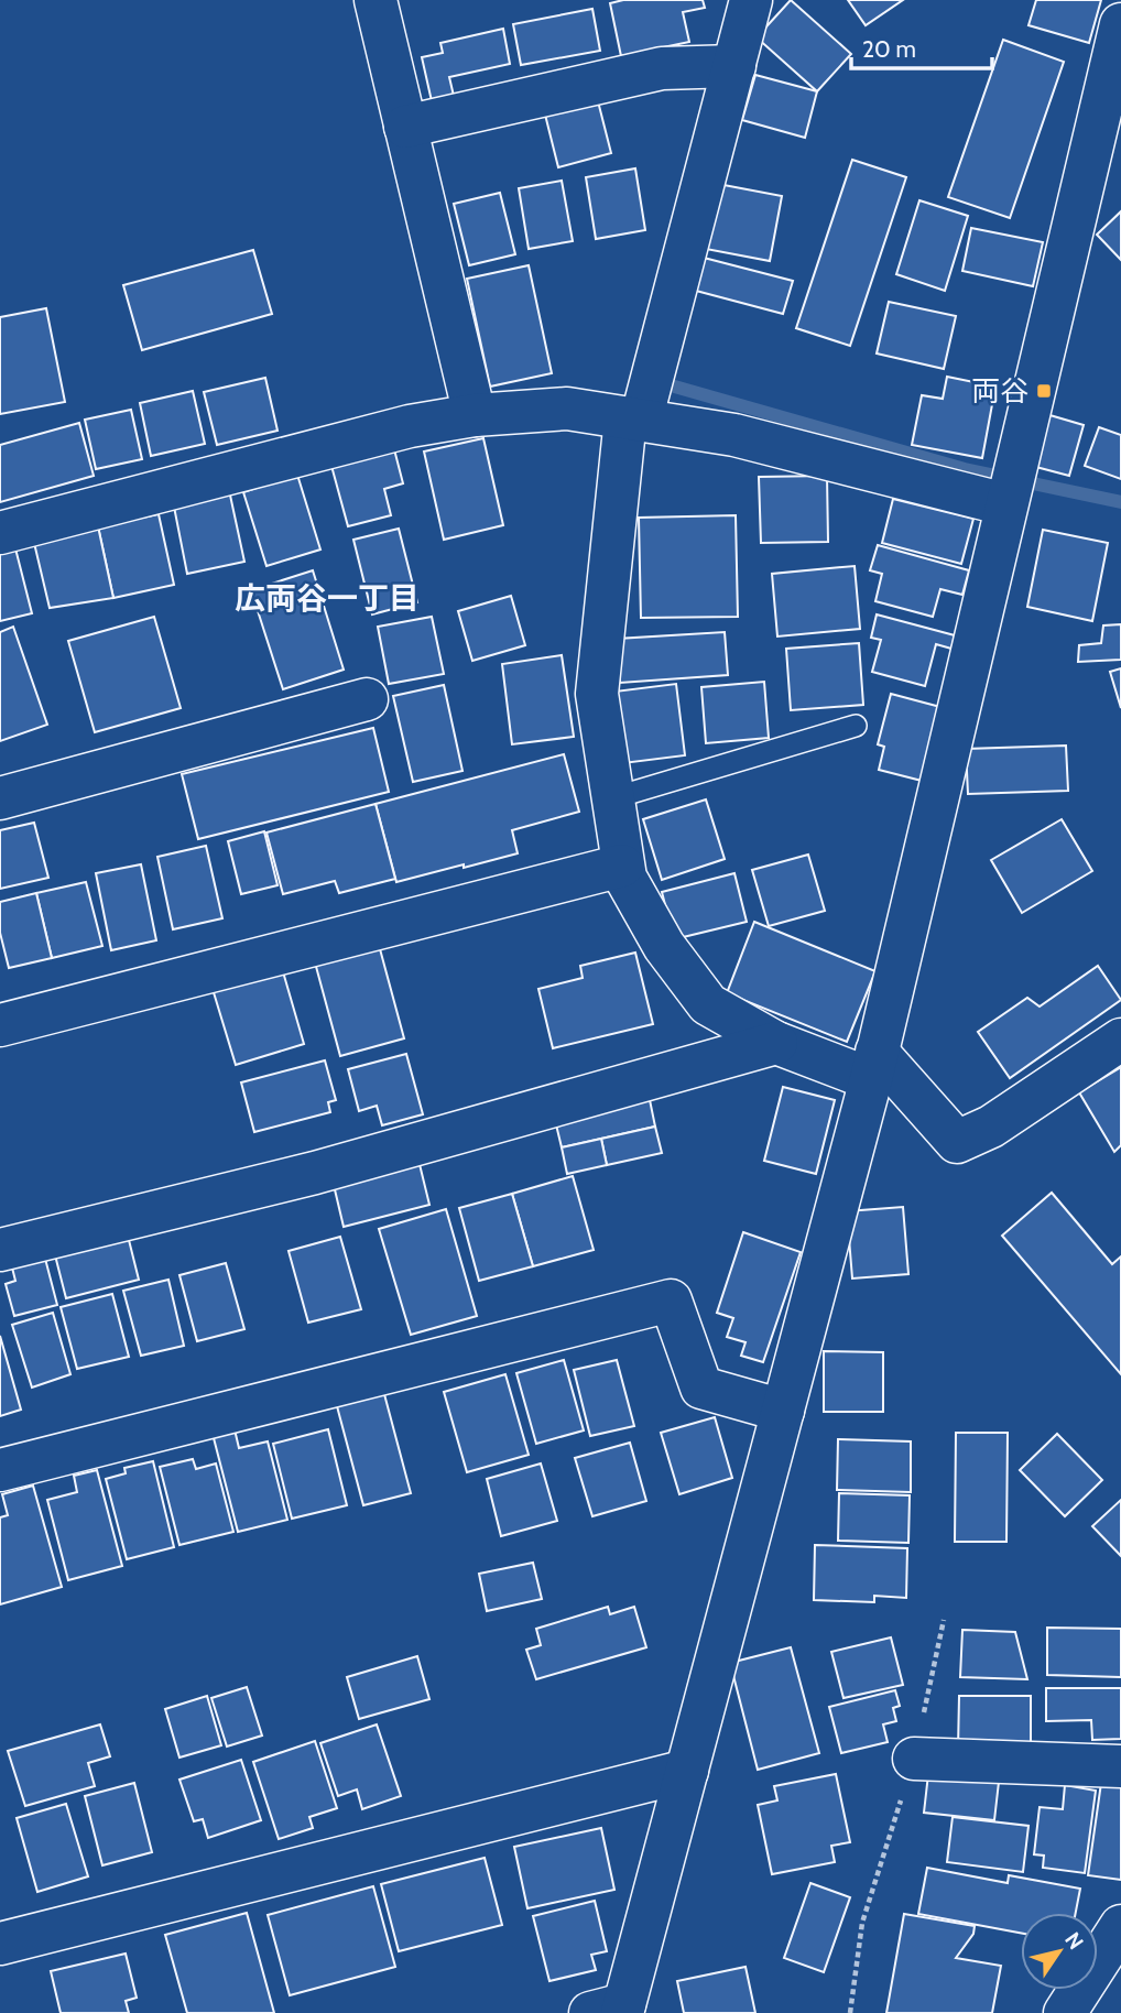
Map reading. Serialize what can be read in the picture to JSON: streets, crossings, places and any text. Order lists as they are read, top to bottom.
{
  "districts": ["広両谷一丁目"],
  "places": {
    "transit": ["両谷"]
  },
  "scale_bar": "20 m",
  "north": "top right"
}
